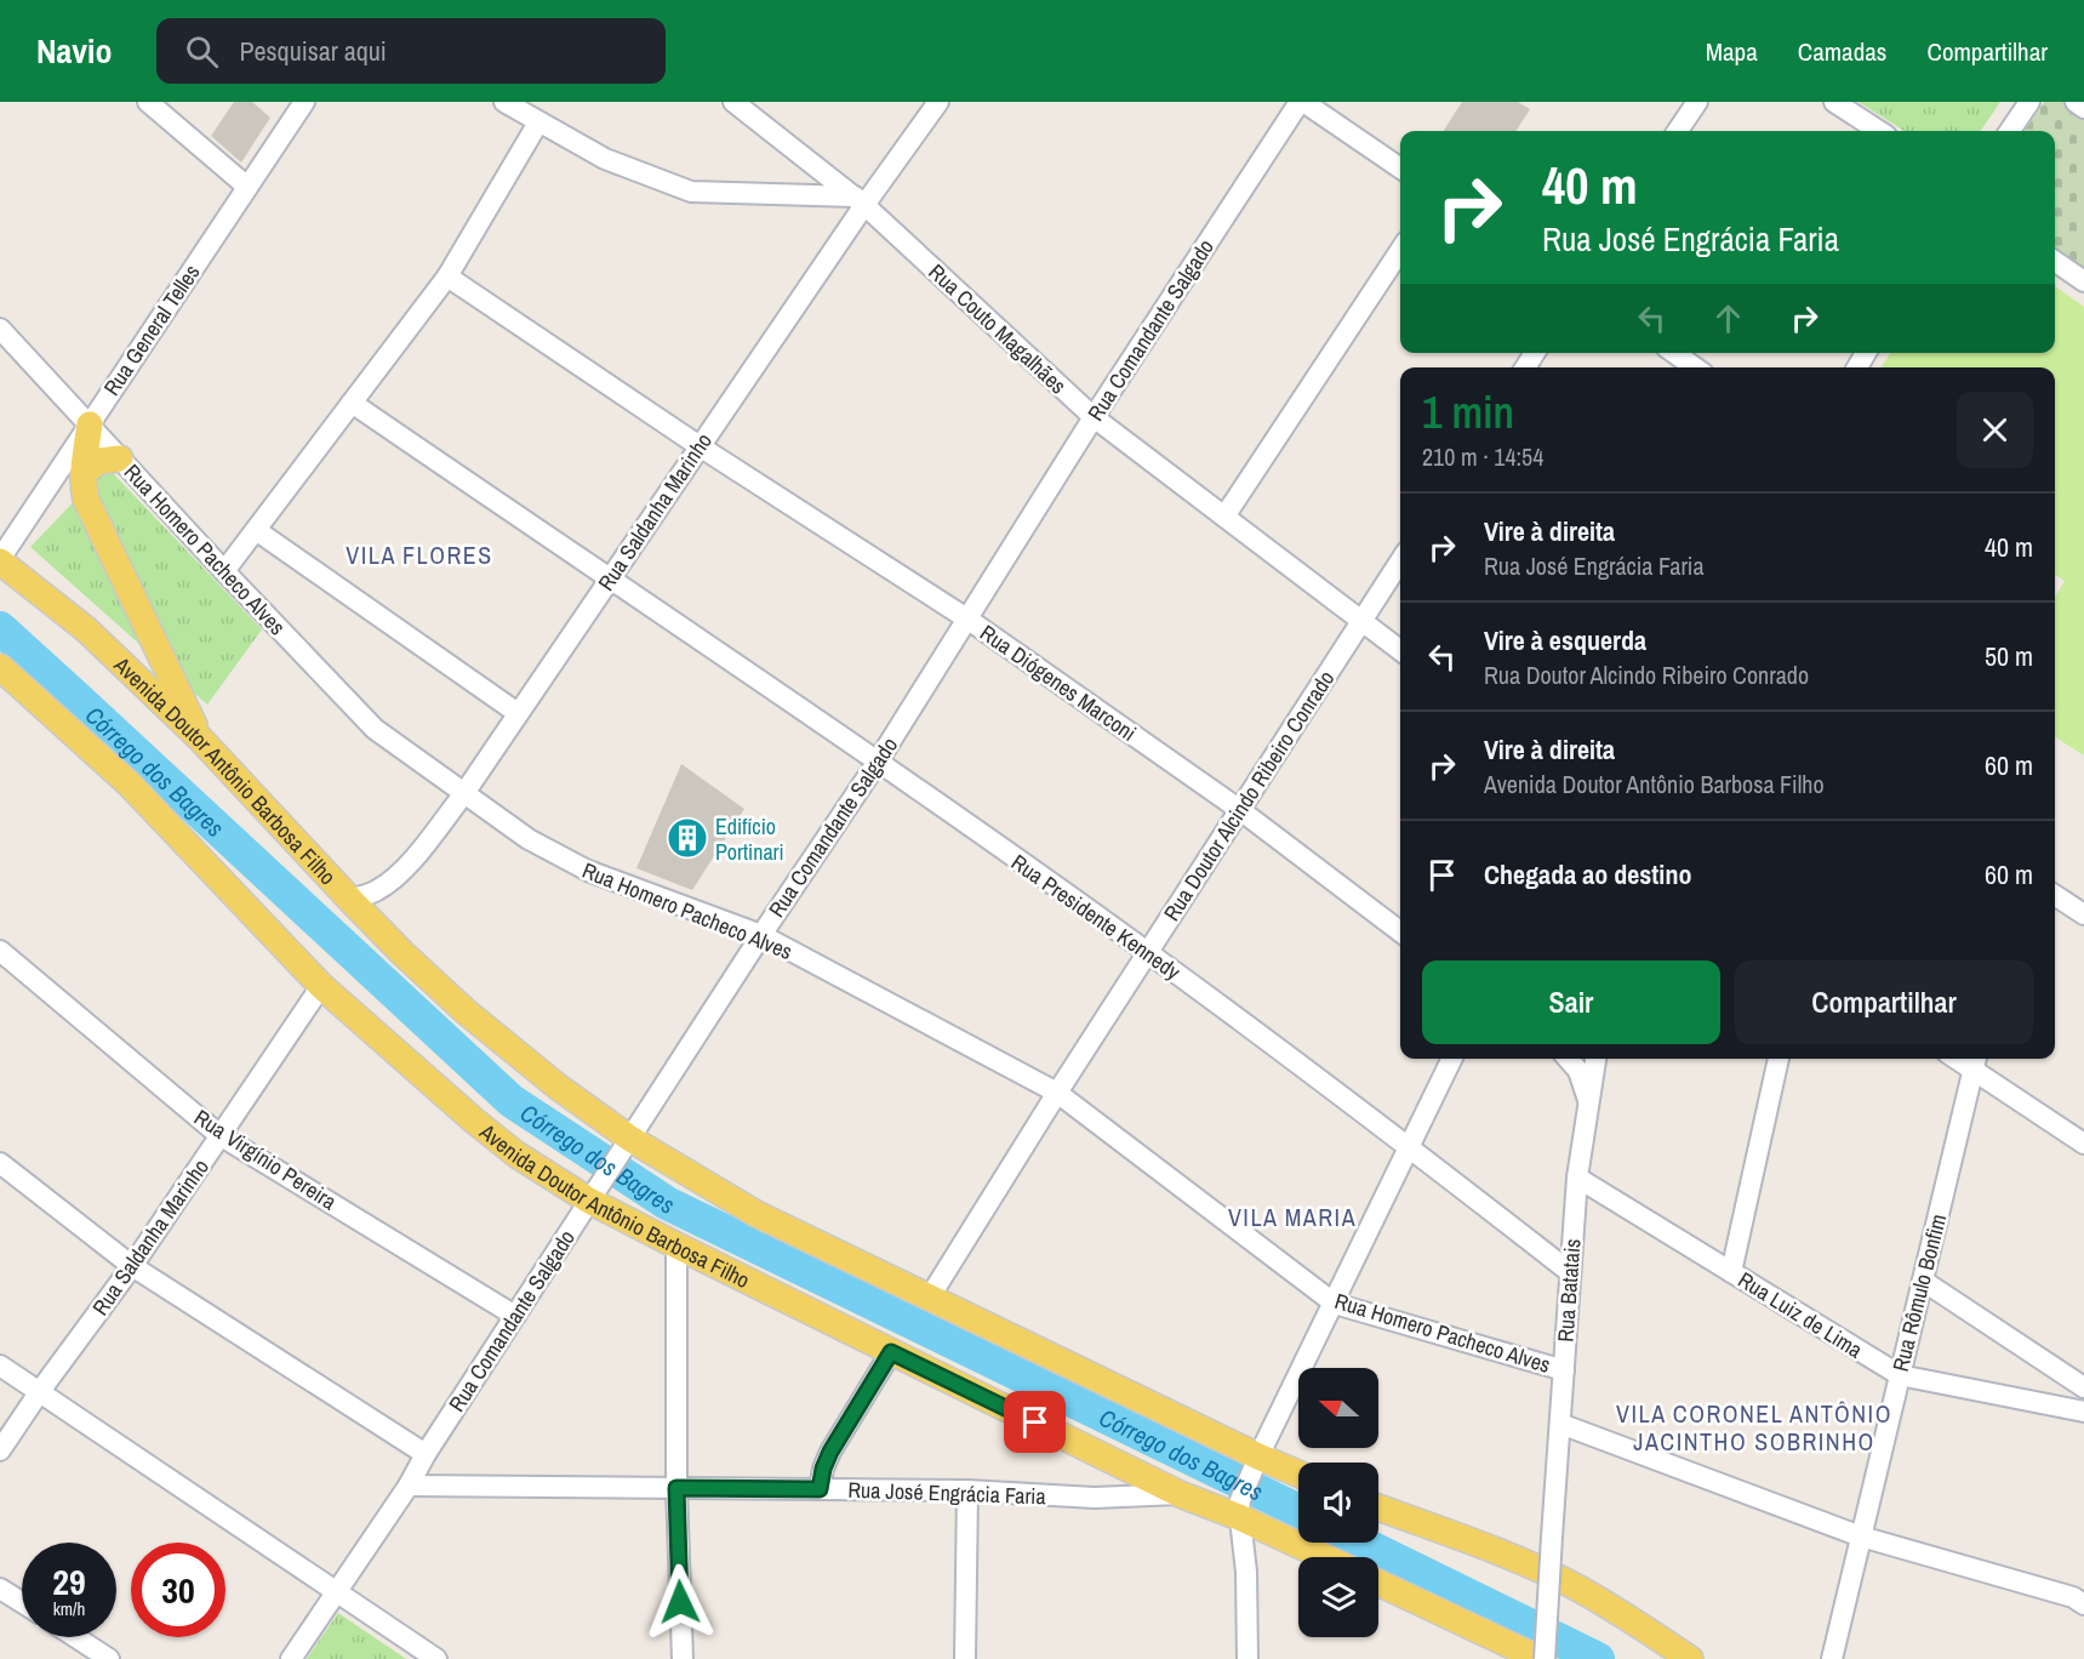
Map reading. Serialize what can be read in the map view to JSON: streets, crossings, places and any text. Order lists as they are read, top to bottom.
{
  "streets": {
    "main road": ["Avenida Doutor Antônio Barbosa Filho"],
    "street": [
      "Rua Couto Magalhães",
      "Rua General Telles",
      "Rua Comandante Salgado",
      "Rua Saldanha Marinho",
      "Rua Homero Pacheco Alves",
      "Rua Diógenes Marconi",
      "Rua Doutor Alcindo Ribeiro Conrado",
      "Rua Presidente Kennedy",
      "Rua Virgínio Pereira",
      "Rua Batatais",
      "Rua Rômulo Bonfim",
      "Rua Luiz de Lima",
      "Rua José Engrácia Faria"
    ]
  },
  "crossings": [
    ["Rua Couto Magalhães", "Rua Comandante Salgado"],
    ["Rua Couto Magalhães", "Rua Saldanha Marinho"],
    ["Rua Couto Magalhães", "Rua Doutor Alcindo Ribeiro Conrado"],
    ["Rua General Telles", "Rua Homero Pacheco Alves"],
    ["Rua General Telles", "Avenida Doutor Antônio Barbosa Filho"],
    ["Rua Comandante Salgado", "Rua Homero Pacheco Alves"],
    ["Rua Comandante Salgado", "Rua Diógenes Marconi"],
    ["Rua Comandante Salgado", "Avenida Doutor Antônio Barbosa Filho"],
    ["Rua Comandante Salgado", "Rua Presidente Kennedy"],
    ["Rua Comandante Salgado", "Rua Virgínio Pereira"],
    ["Rua Comandante Salgado", "Rua José Engrácia Faria"],
    ["Rua Saldanha Marinho", "Rua Homero Pacheco Alves"],
    ["Rua Saldanha Marinho", "Rua Diógenes Marconi"],
    ["Rua Saldanha Marinho", "Avenida Doutor Antônio Barbosa Filho"],
    ["Rua Saldanha Marinho", "Rua Presidente Kennedy"],
    ["Rua Saldanha Marinho", "Rua Virgínio Pereira"],
    ["Rua Homero Pacheco Alves", "Rua Doutor Alcindo Ribeiro Conrado"],
    ["Rua Homero Pacheco Alves", "Rua Batatais"],
    ["Rua Diógenes Marconi", "Rua Doutor Alcindo Ribeiro Conrado"],
    ["Avenida Doutor Antônio Barbosa Filho", "Rua Doutor Alcindo Ribeiro Conrado"],
    ["Avenida Doutor Antônio Barbosa Filho", "Rua José Engrácia Faria"],
    ["Rua Doutor Alcindo Ribeiro Conrado", "Rua Presidente Kennedy"],
    ["Rua Presidente Kennedy", "Rua Batatais"],
    ["Rua Batatais", "Rua Luiz de Lima"],
    ["Rua Rômulo Bonfim", "Rua Luiz de Lima"]
  ],
  "districts": ["VILA FLORES", "VILA MARIA", "VILA CORONEL ANTÔNIO JACINTHO SOBRINHO"],
  "water": ["Córrego dos Bagres"],
  "places": {
    "building": ["Edifício Portinari"]
  },
  "north": "left",
  "page": {
    "header": "Navio",
    "search": "Pesquisar aqui",
    "nav": ["Mapa", "Camadas", "Compartilhar"],
    "turn": ["40 m", "Rua José Engrácia Faria"],
    "heading": ["1 min", "210 m · 14:54"],
    "list": [
      {
        "name": "Vire à direita",
        "note": "Rua José Engrácia Faria",
        "value": "40 m"
      },
      {
        "name": "Vire à esquerda",
        "note": "Rua Doutor Alcindo Ribeiro Conrado",
        "value": "50 m"
      },
      {
        "name": "Vire à direita",
        "note": "Avenida Doutor Antônio Barbosa Filho",
        "value": "60 m"
      },
      {
        "name": "Chegada ao destino",
        "value": "60 m"
      }
    ],
    "buttons": ["Sair", "Compartilhar"],
    "speed": "29 km/h",
    "limit": "30"
  }
}
